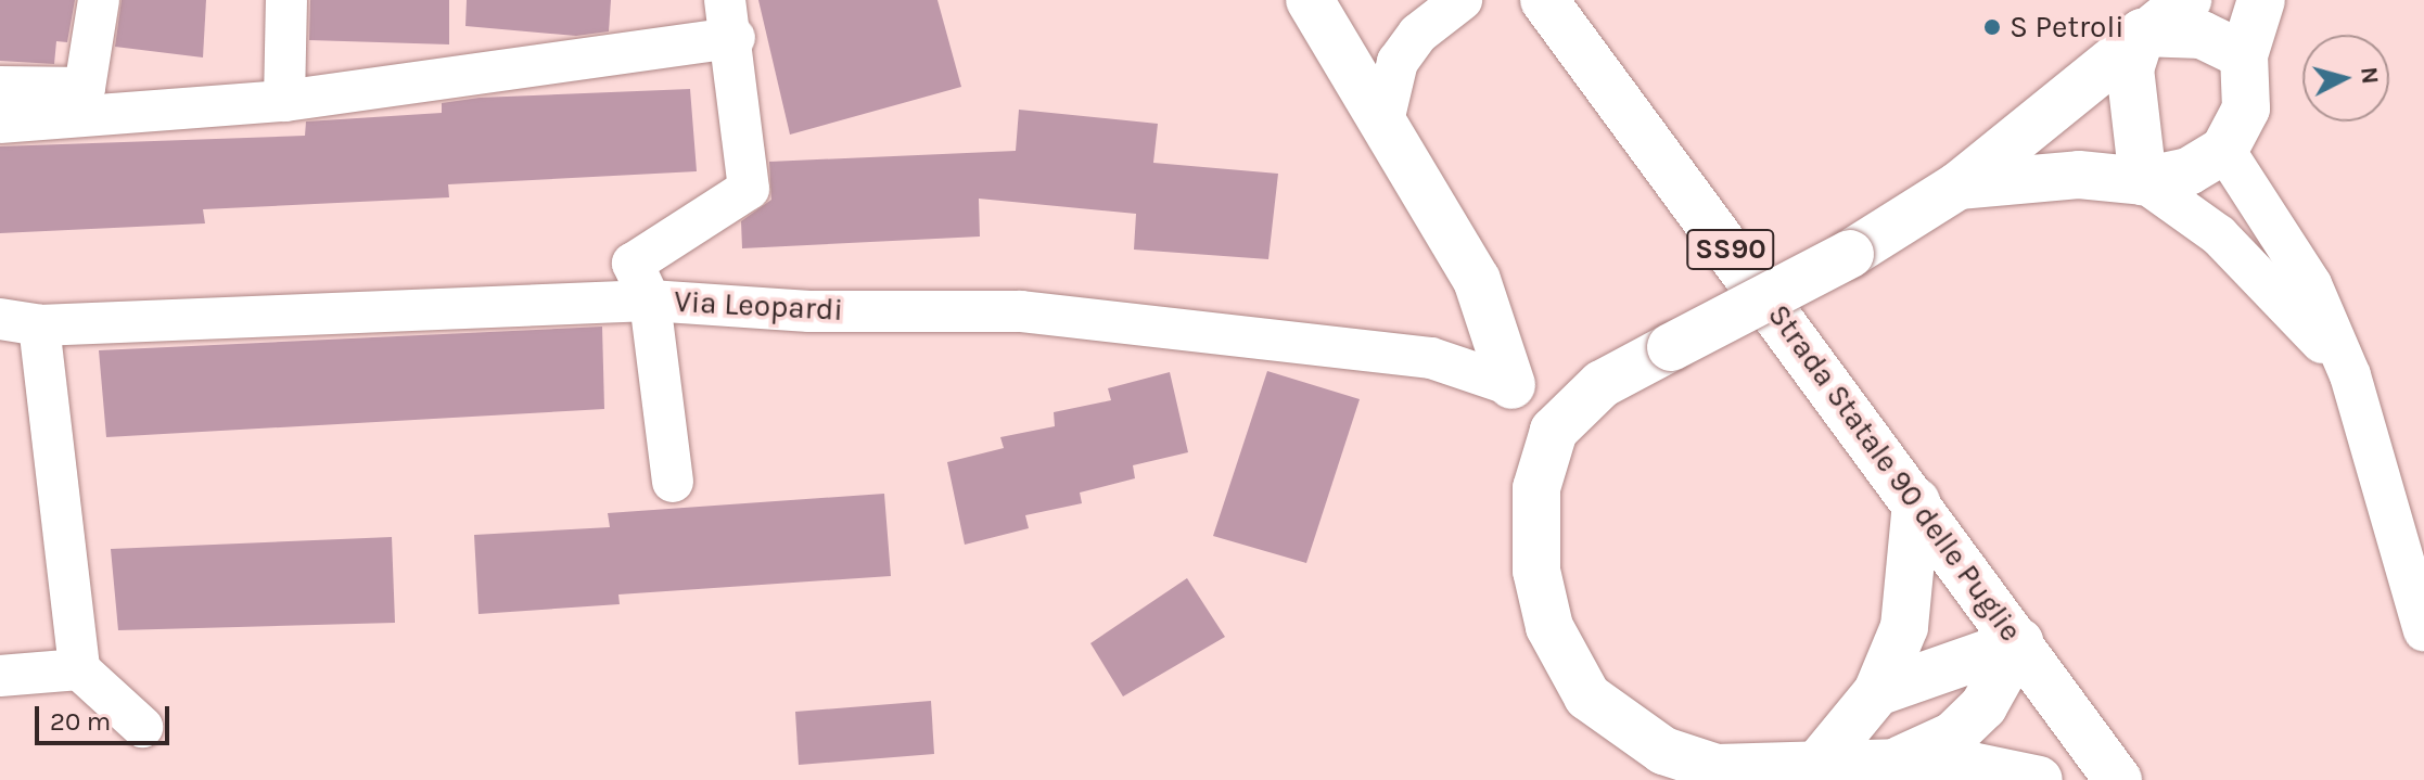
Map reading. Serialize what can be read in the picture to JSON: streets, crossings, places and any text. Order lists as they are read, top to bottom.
{
  "streets": {
    "street": ["SS90", "Via Leopardi", "Strada Statale 90 delle Puglie"]
  },
  "places": ["S Petroli"],
  "scale_bar": "20 m",
  "north": "right"
}
